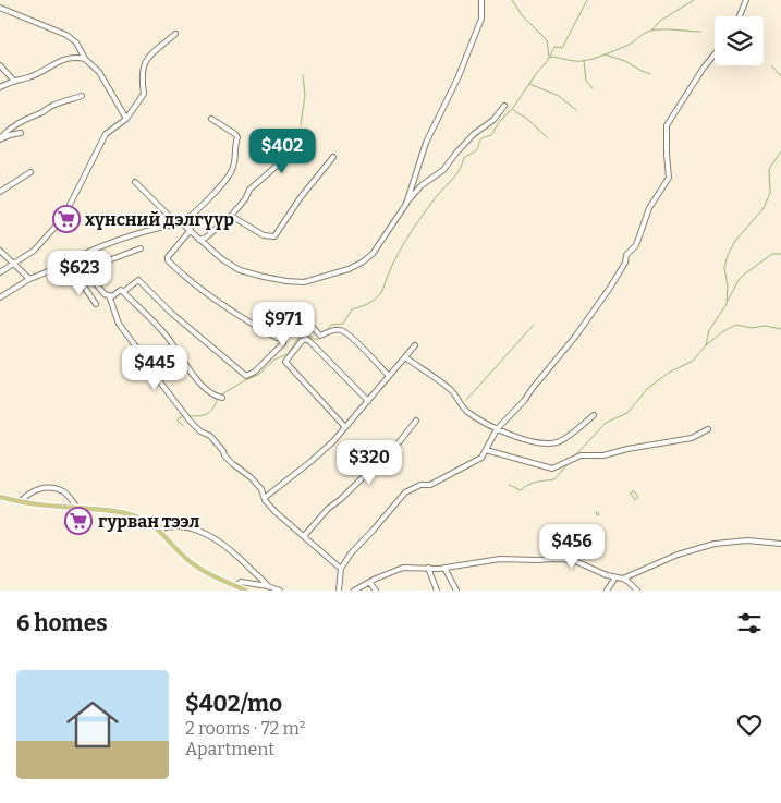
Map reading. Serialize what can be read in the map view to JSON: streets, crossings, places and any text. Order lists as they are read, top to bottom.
{
  "places": {
    "supermarket": ["хүнсний дэлгүүр", "гурван тээл"]
  },
  "page": {
    "price": [
      "$402",
      "$623",
      "$971",
      "$445",
      "$320",
      "$456"
    ],
    "heading": "6 homes",
    "list": [
      {
        "name": "$402/mo",
        "note": "2 rooms · 72 m² · Apartment"
      }
    ]
  }
}
